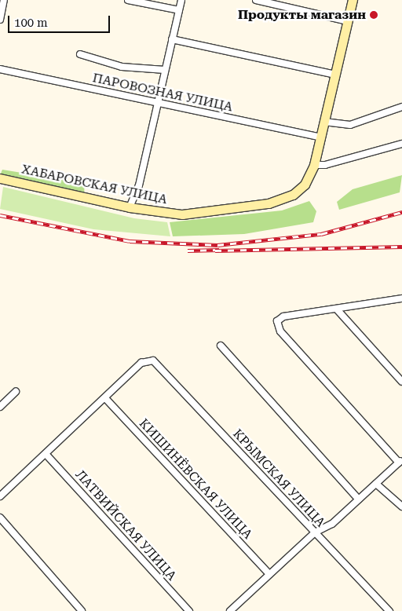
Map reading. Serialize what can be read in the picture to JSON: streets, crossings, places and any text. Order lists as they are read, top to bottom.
{
  "streets": {
    "main road": ["ХАБАРОВСКАЯ УЛИЦА"],
    "street": [
      "ПАРОВОЗНАЯ УЛИЦА",
      "КРЫМСКАЯ УЛИЦА",
      "КИШИНЁВСКАЯ УЛИЦА",
      "ЛАТВИЙСКАЯ УЛИЦА"
    ]
  },
  "crossings": [
    ["КРЫМСКАЯ УЛИЦА", "КИШИНЁВСКАЯ УЛИЦА"]
  ],
  "places": ["Продукты магазин"],
  "scale_bar": "100 m"
}
